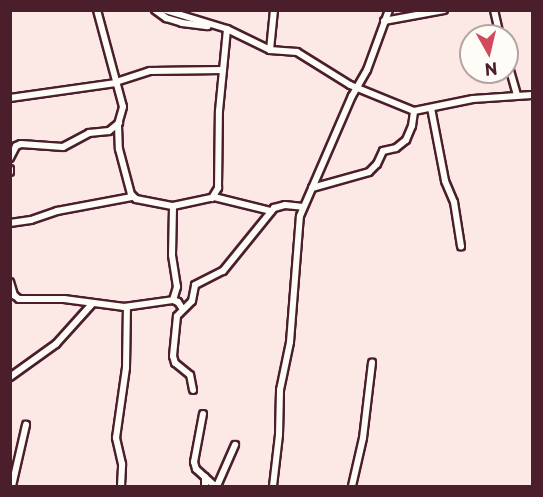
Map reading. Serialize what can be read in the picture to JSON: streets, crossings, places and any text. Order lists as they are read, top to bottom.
{
  "north": "bottom"
}
